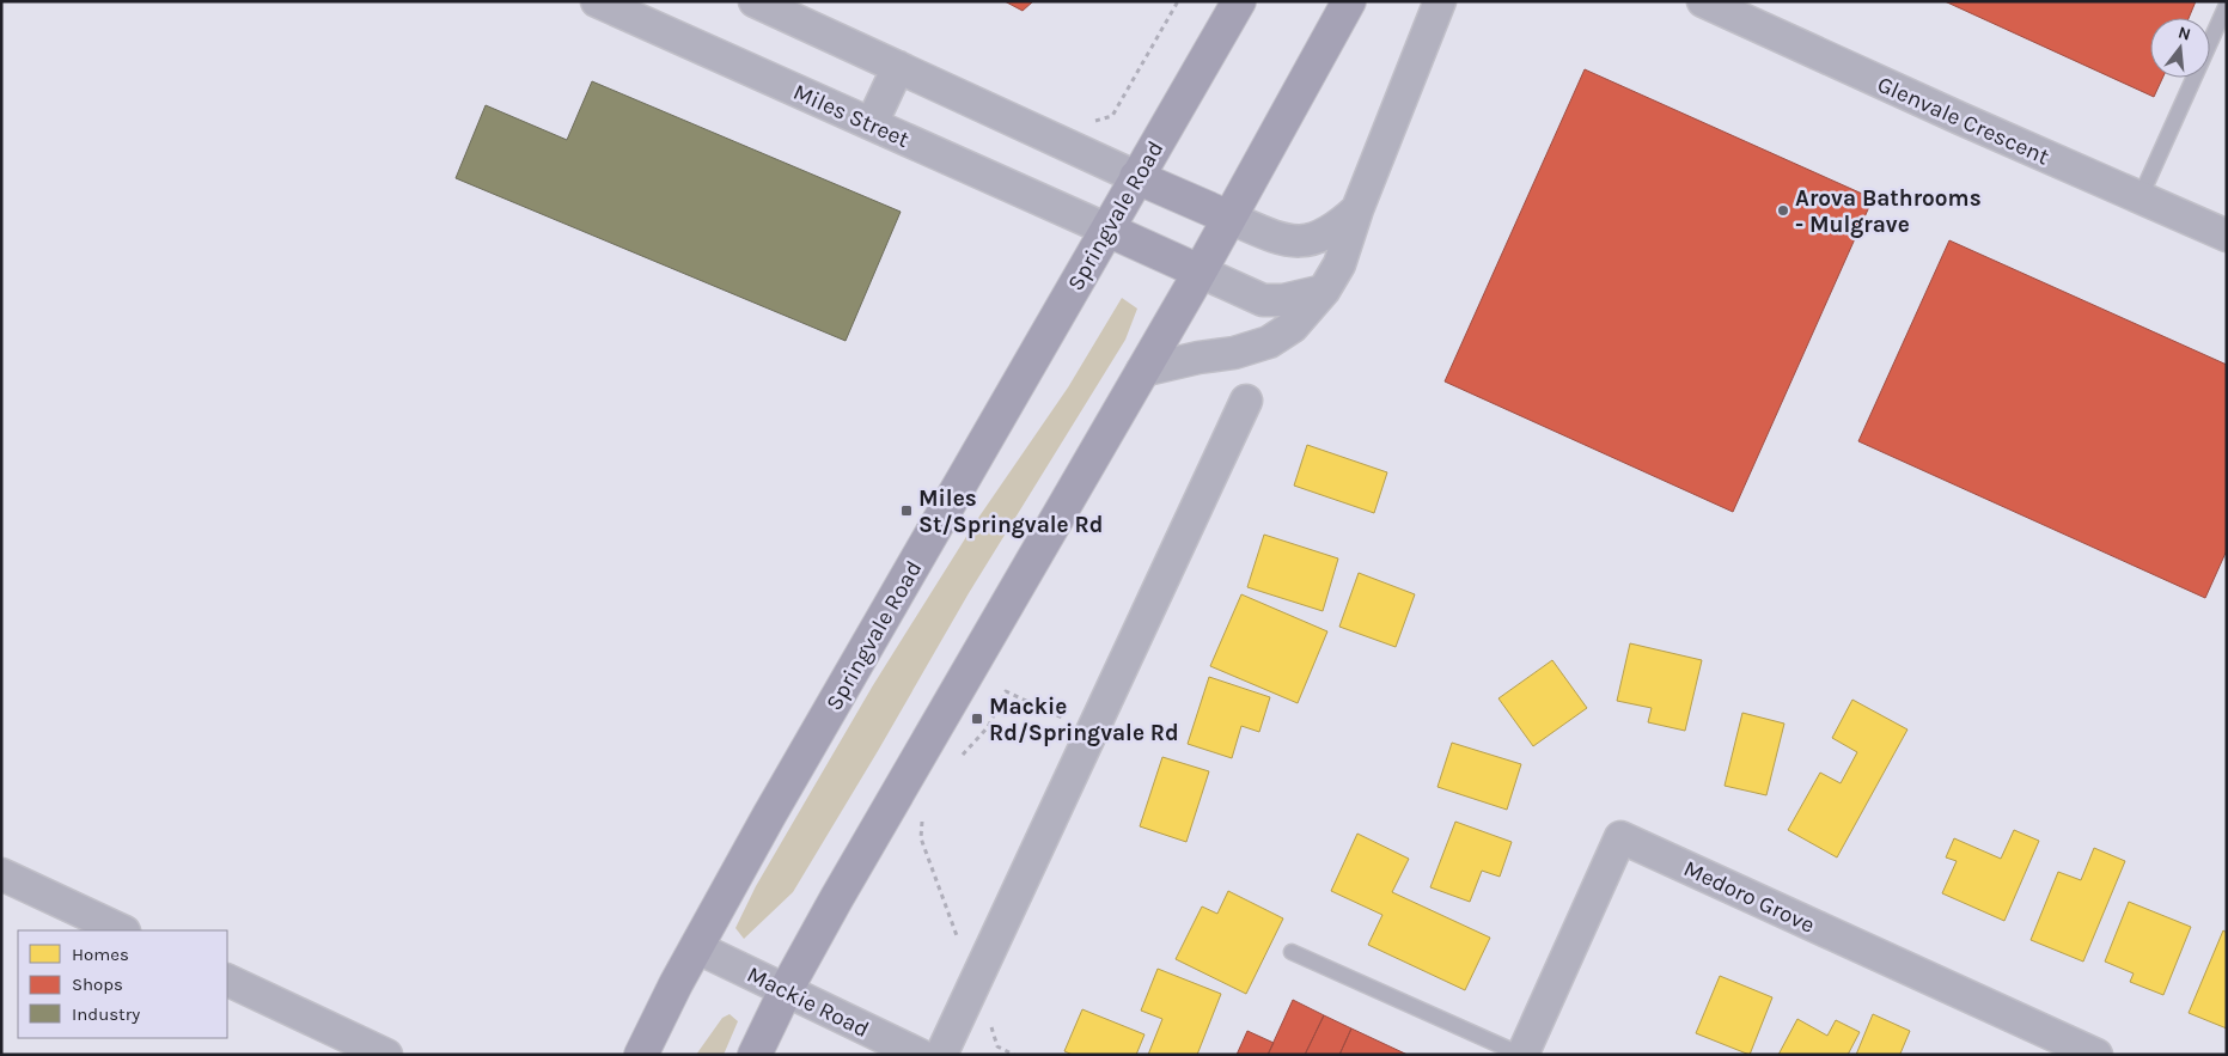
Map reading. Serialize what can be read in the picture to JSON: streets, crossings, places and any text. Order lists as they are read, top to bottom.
{
  "streets": {
    "highway": ["Springvale Road"],
    "street": [
      "Miles Street",
      "Glenvale Crescent",
      "Medoro Grove",
      "Mackie Road"
    ]
  },
  "crossings": [
    ["Miles Street", "Springvale Road"],
    ["Springvale Road", "Mackie Road"]
  ],
  "places": {
    "other": ["Arova Bathrooms - Mulgrave"],
    "transit": ["Miles St/Springvale Rd", "Mackie Rd/Springvale Rd"]
  },
  "legend": ["Homes", "Shops", "Industry"],
  "north": "top"
}
